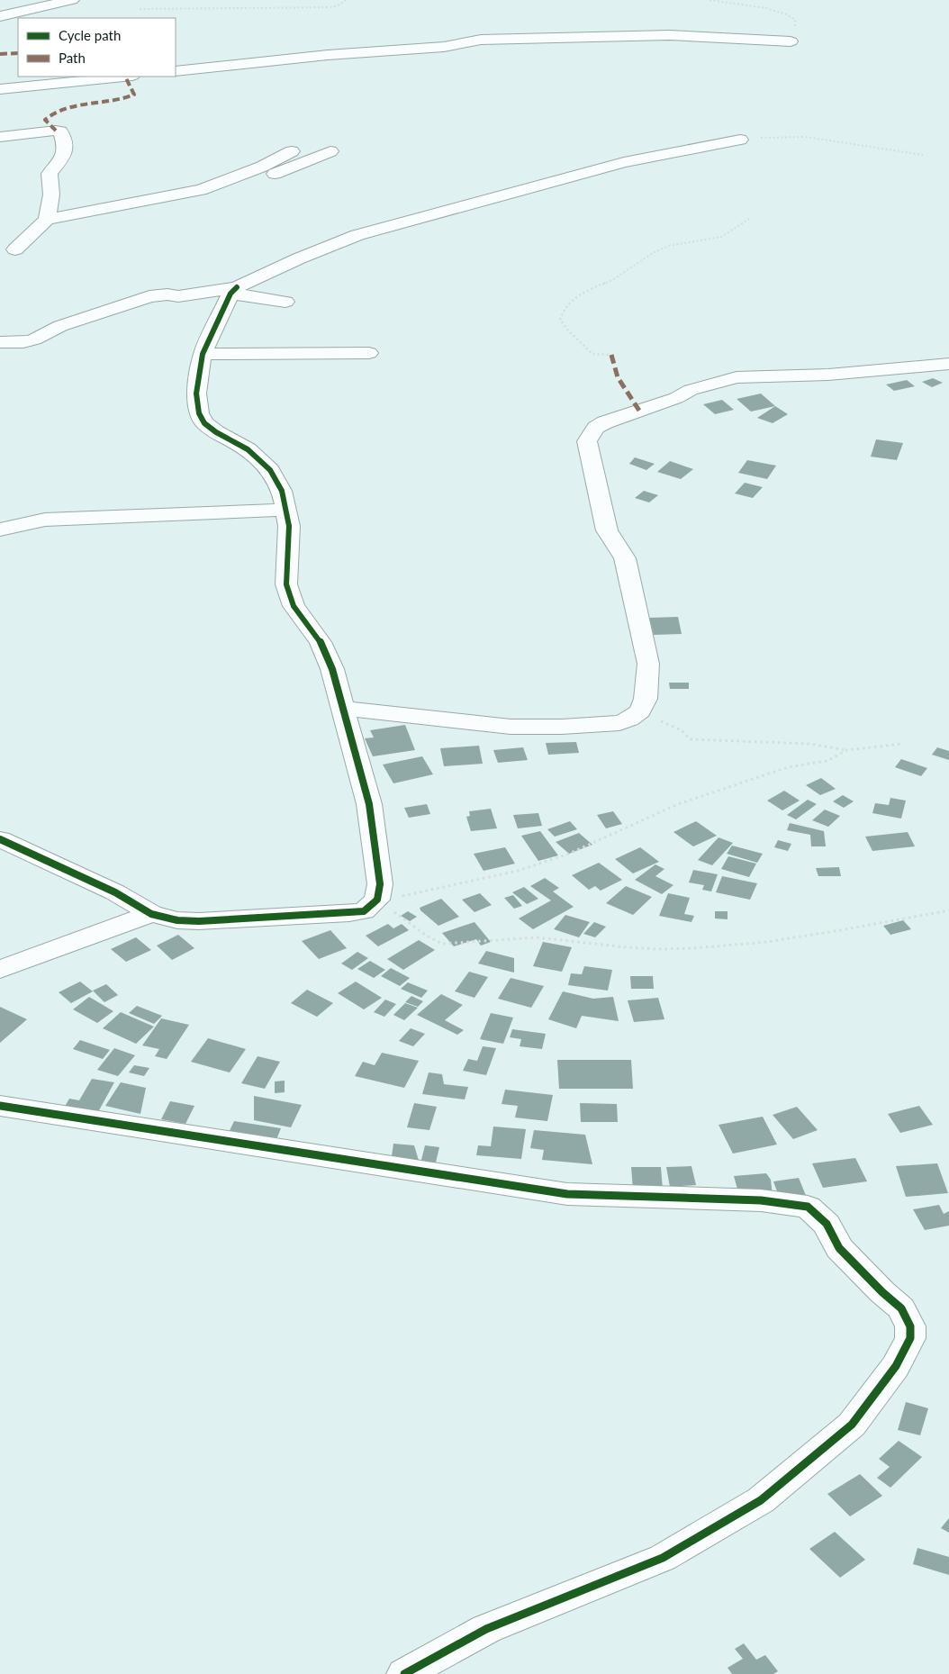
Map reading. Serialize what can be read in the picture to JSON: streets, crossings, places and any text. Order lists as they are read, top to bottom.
{
  "legend": ["Cycle path", "Path"]
}
